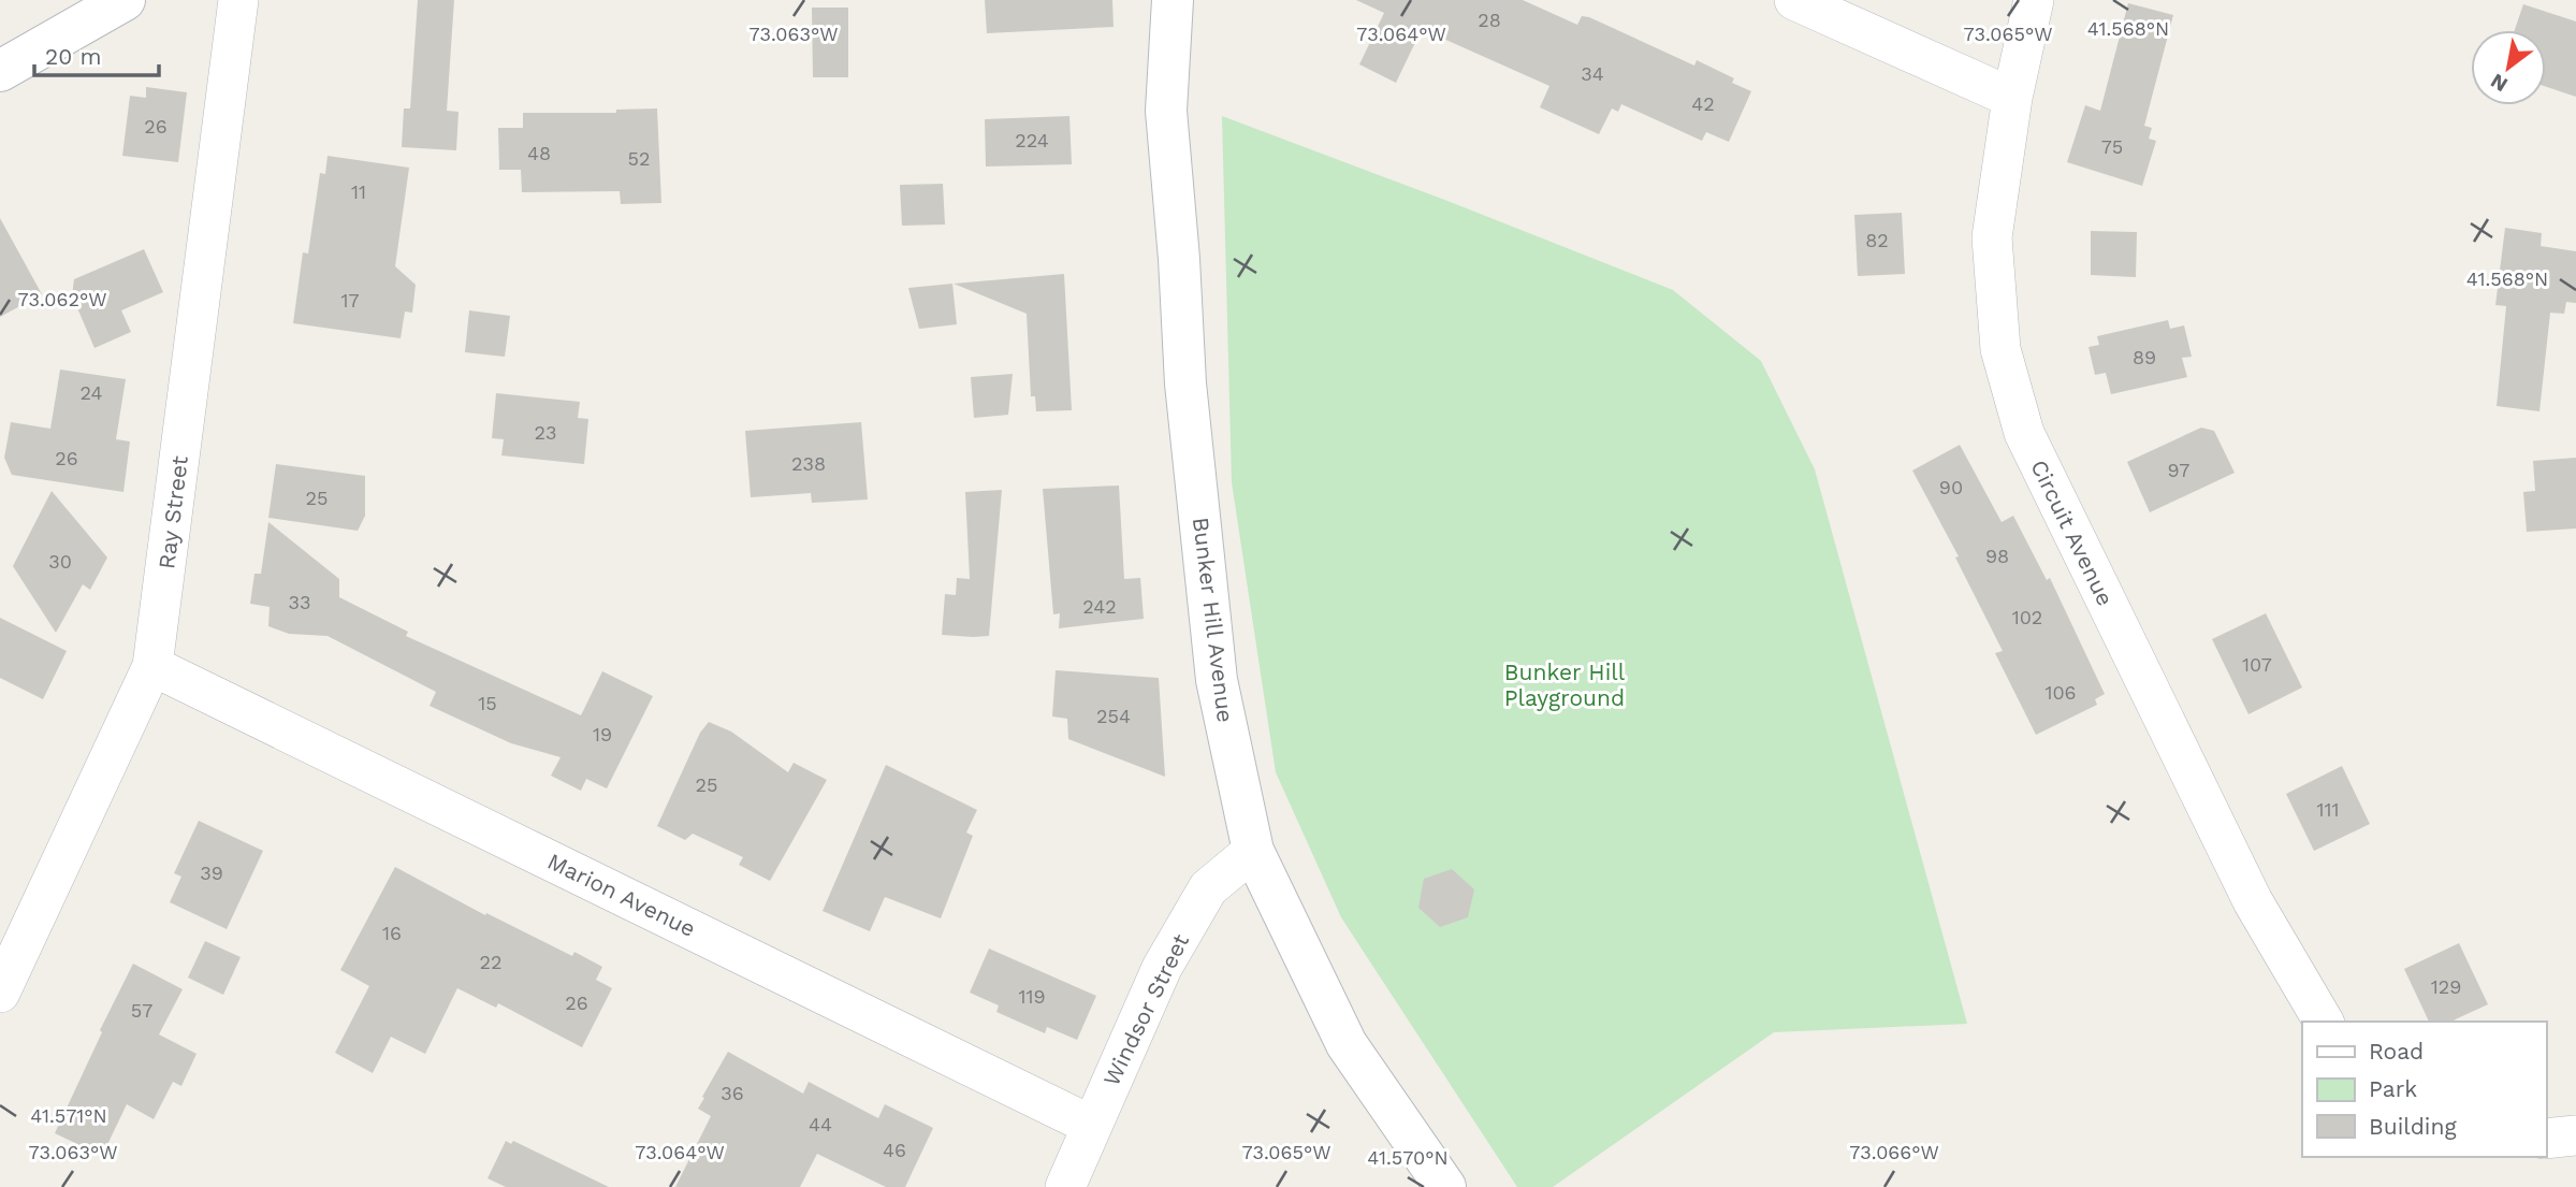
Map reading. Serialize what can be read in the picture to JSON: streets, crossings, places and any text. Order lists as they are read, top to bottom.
{
  "streets": {
    "main road": ["Bunker Hill Avenue"],
    "street": [
      "Ray Street",
      "Circuit Avenue",
      "Marion Avenue",
      "Windsor Street"
    ]
  },
  "crossings": [
    ["Ray Street", "Marion Avenue"],
    ["Bunker Hill Avenue", "Windsor Street"],
    ["Marion Avenue", "Windsor Street"]
  ],
  "parks": ["Bunker Hill Playground"],
  "house_numbers": [
    "28",
    "34",
    "42",
    "26",
    "224",
    "75",
    "48",
    "52",
    "11",
    "82",
    "17",
    "89",
    "24",
    "23",
    "26",
    "238",
    "97",
    "90",
    "25",
    "98",
    "30",
    "33",
    "242",
    "102",
    "107",
    "106",
    "15",
    "254",
    "19",
    "25",
    "111",
    "39",
    "16",
    "22",
    "129",
    "119",
    "26",
    "57",
    "36",
    "44",
    "46"
  ],
  "legend": ["Road", "Park", "Building"],
  "scale_bar": "20 m",
  "north": "bottom left",
  "coordinates": [
    "41.568°N",
    "73.063°W",
    "73.064°W",
    "73.065°W",
    "73.062°W",
    "41.571°N",
    "73.066°W",
    "41.570°N"
  ]
}
